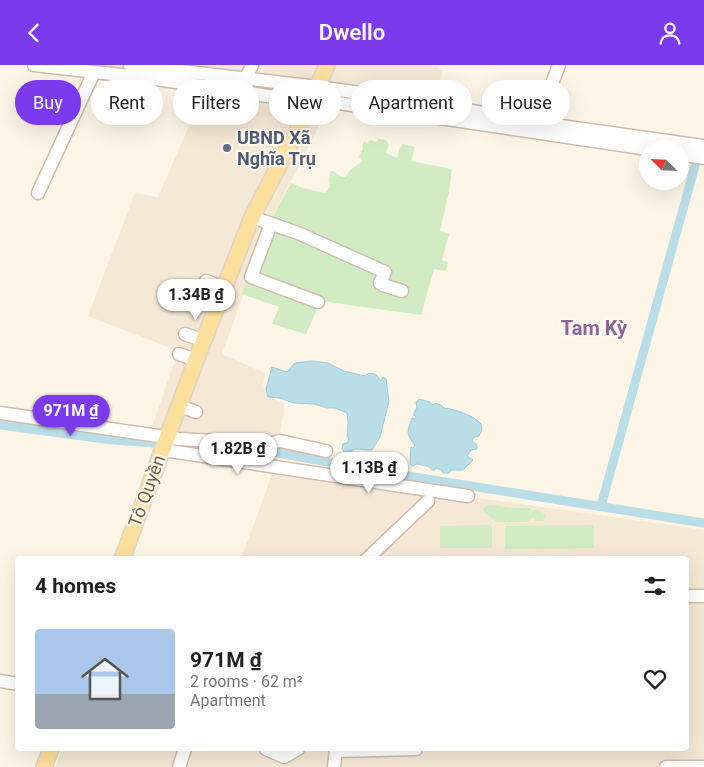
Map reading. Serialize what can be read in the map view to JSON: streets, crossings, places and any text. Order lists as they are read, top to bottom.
{
  "streets": {
    "main road": ["Tô Quyền"]
  },
  "districts": ["Tam Kỳ"],
  "places": ["UBND Xã Nghĩa Trụ"],
  "north": "top left",
  "page": {
    "header": "Dwello",
    "chip": [
      "Buy",
      "Rent",
      "Filters",
      "New",
      "Apartment",
      "House"
    ],
    "price": [
      "1.34B ₫",
      "971M ₫",
      "1.82B ₫",
      "1.13B ₫"
    ],
    "heading": "4 homes",
    "list": [
      {
        "name": "971M ₫",
        "note": "2 rooms · 62 m² · Apartment"
      }
    ]
  }
}
